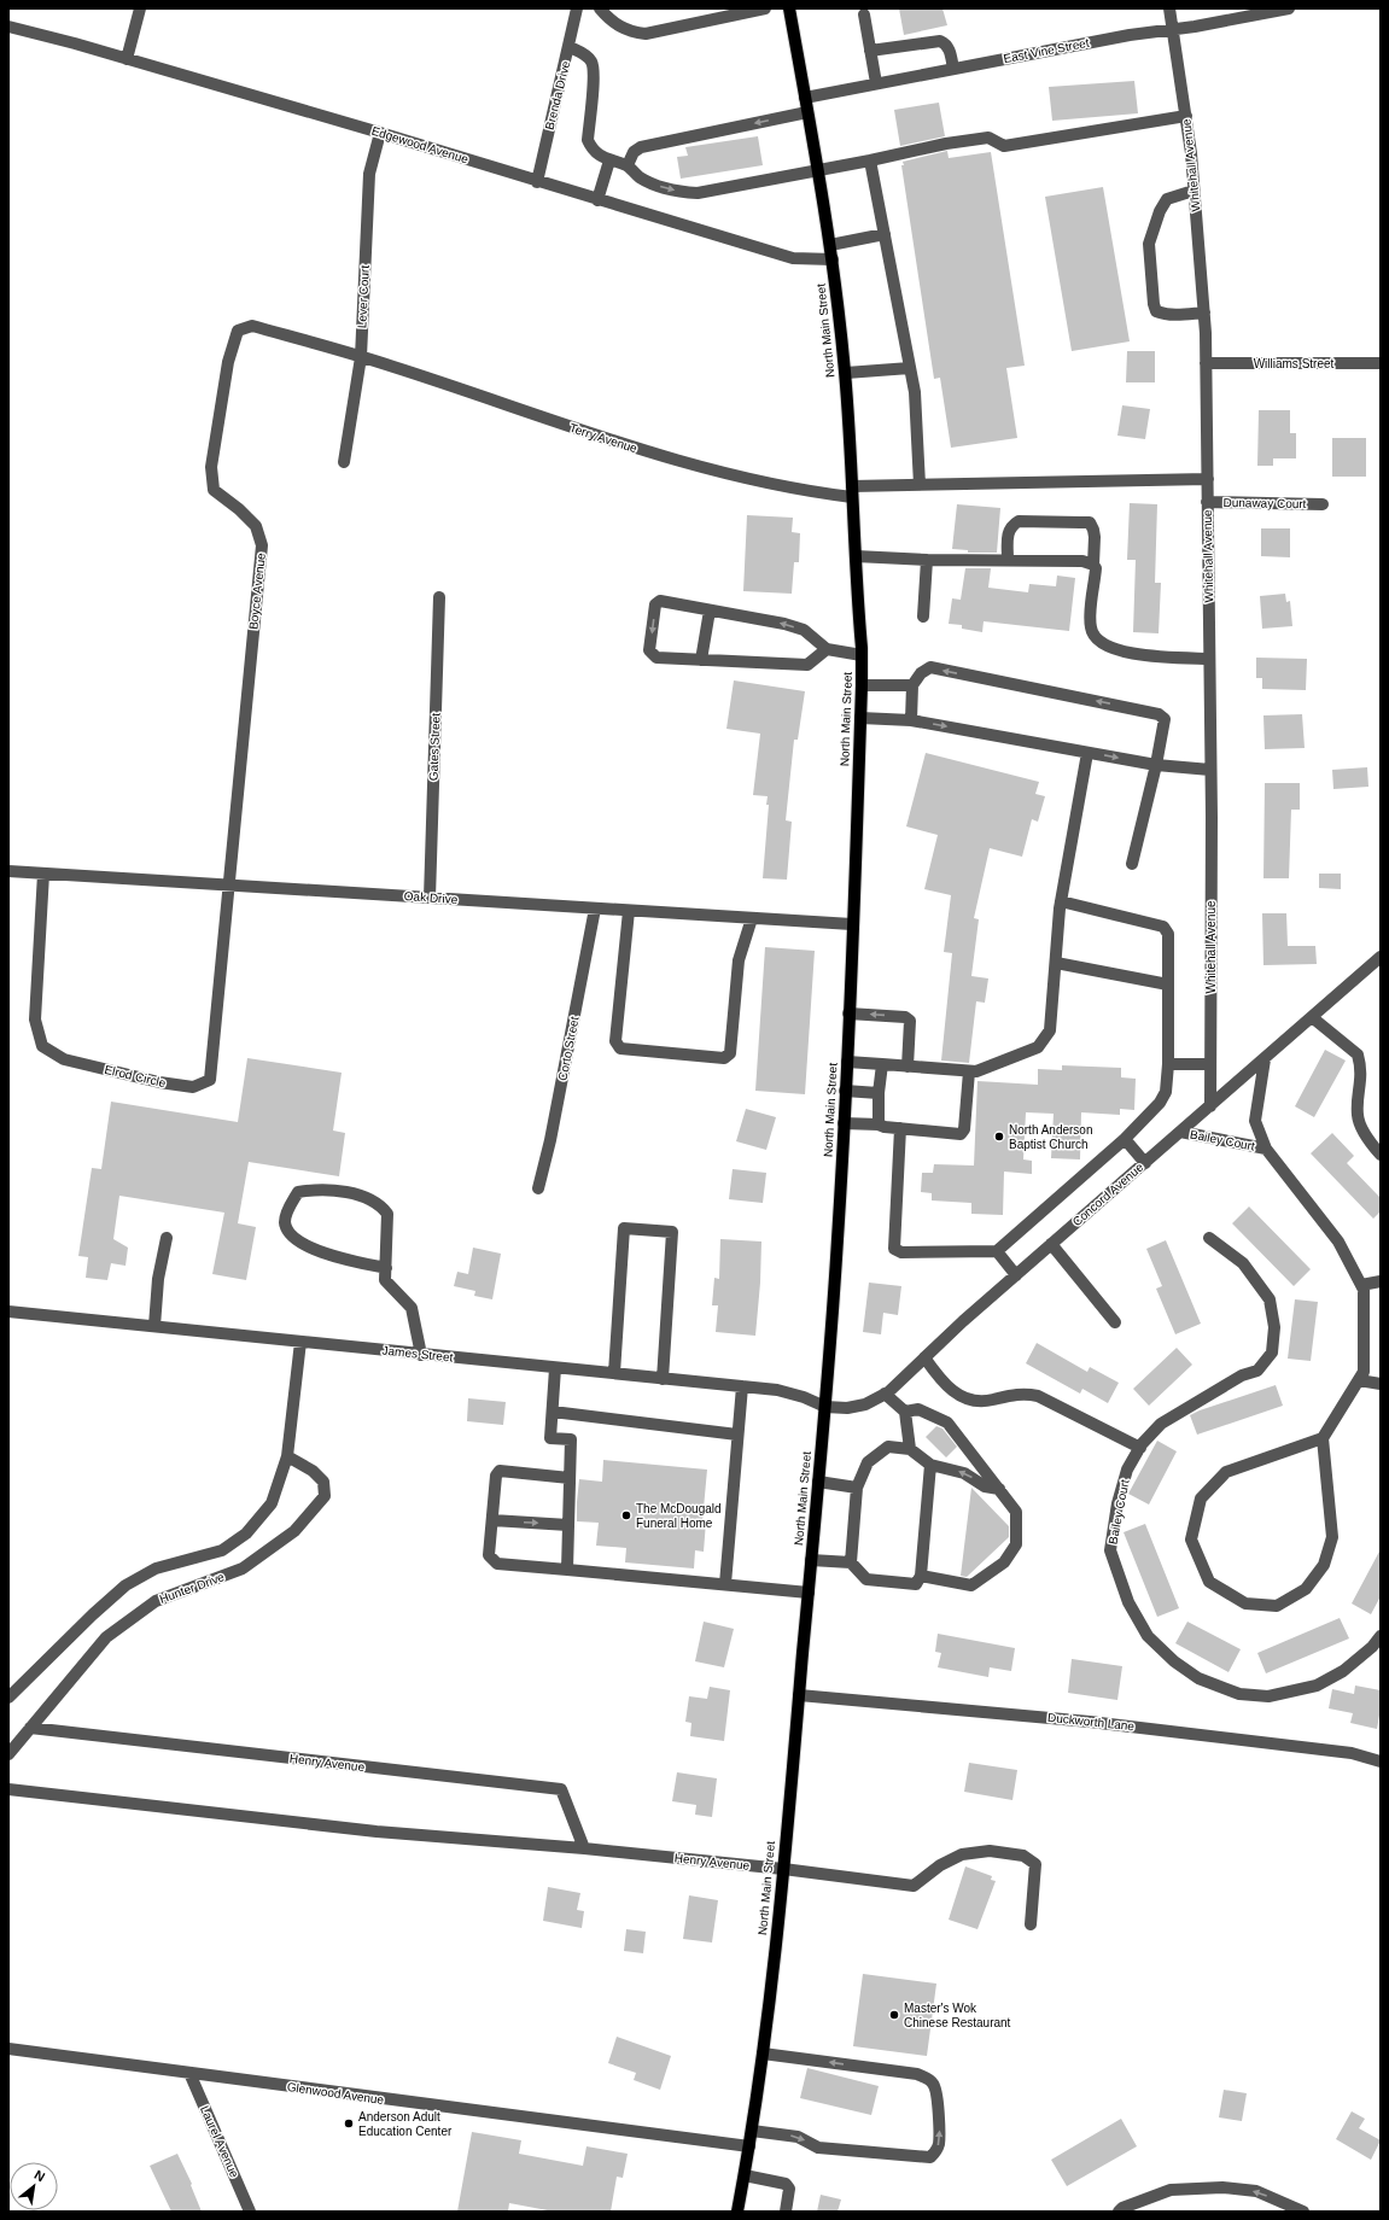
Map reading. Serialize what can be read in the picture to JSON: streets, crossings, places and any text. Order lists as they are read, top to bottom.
{
  "streets": {
    "main road": ["North Main Street"],
    "street": [
      "East Vine Street",
      "Brenda Drive",
      "Edgewood Avenue",
      "Whitehall Avenue",
      "Lever Court",
      "Williams Street",
      "Terry Avenue",
      "Dunaway Court",
      "Boyce Avenue",
      "Gates Street",
      "Oak Drive",
      "Corto Street",
      "Elrod Circle",
      "Bailey Court",
      "Concord Avenue",
      "James Street",
      "Hunter Drive",
      "Duckworth Lane",
      "Henry Avenue",
      "Glenwood Avenue",
      "Laurel Avenue"
    ]
  },
  "crossings": [
    ["East Vine Street", "Whitehall Avenue"],
    ["East Vine Street", "North Main Street"],
    ["Brenda Drive", "Edgewood Avenue"],
    ["Edgewood Avenue", "Lever Court"],
    ["Edgewood Avenue", "North Main Street"],
    ["Whitehall Avenue", "Williams Street"],
    ["Whitehall Avenue", "Terry Avenue"],
    ["Whitehall Avenue", "Dunaway Court"],
    ["Whitehall Avenue", "Concord Avenue"],
    ["Lever Court", "Terry Avenue"],
    ["Lever Court", "Boyce Avenue"],
    ["North Main Street", "Terry Avenue"],
    ["North Main Street", "Oak Drive"],
    ["North Main Street", "Concord Avenue"],
    ["North Main Street", "James Street"],
    ["North Main Street", "Duckworth Lane"],
    ["North Main Street", "Henry Avenue"],
    ["North Main Street", "Glenwood Avenue"],
    ["Terry Avenue", "Boyce Avenue"],
    ["Boyce Avenue", "Oak Drive"],
    ["Boyce Avenue", "Elrod Circle"],
    ["Gates Street", "Oak Drive"],
    ["Oak Drive", "Corto Street"],
    ["Oak Drive", "Elrod Circle"],
    ["Bailey Court", "Concord Avenue"],
    ["Concord Avenue", "James Street"],
    ["Hunter Drive", "Henry Avenue"],
    ["Glenwood Avenue", "Laurel Avenue"]
  ],
  "places": [
    "North Anderson Baptist Church",
    "The McDougald Funeral Home",
    "Master's Wok Chinese Restaurant",
    "Anderson Adult Education Center"
  ],
  "north": "top right"
}
